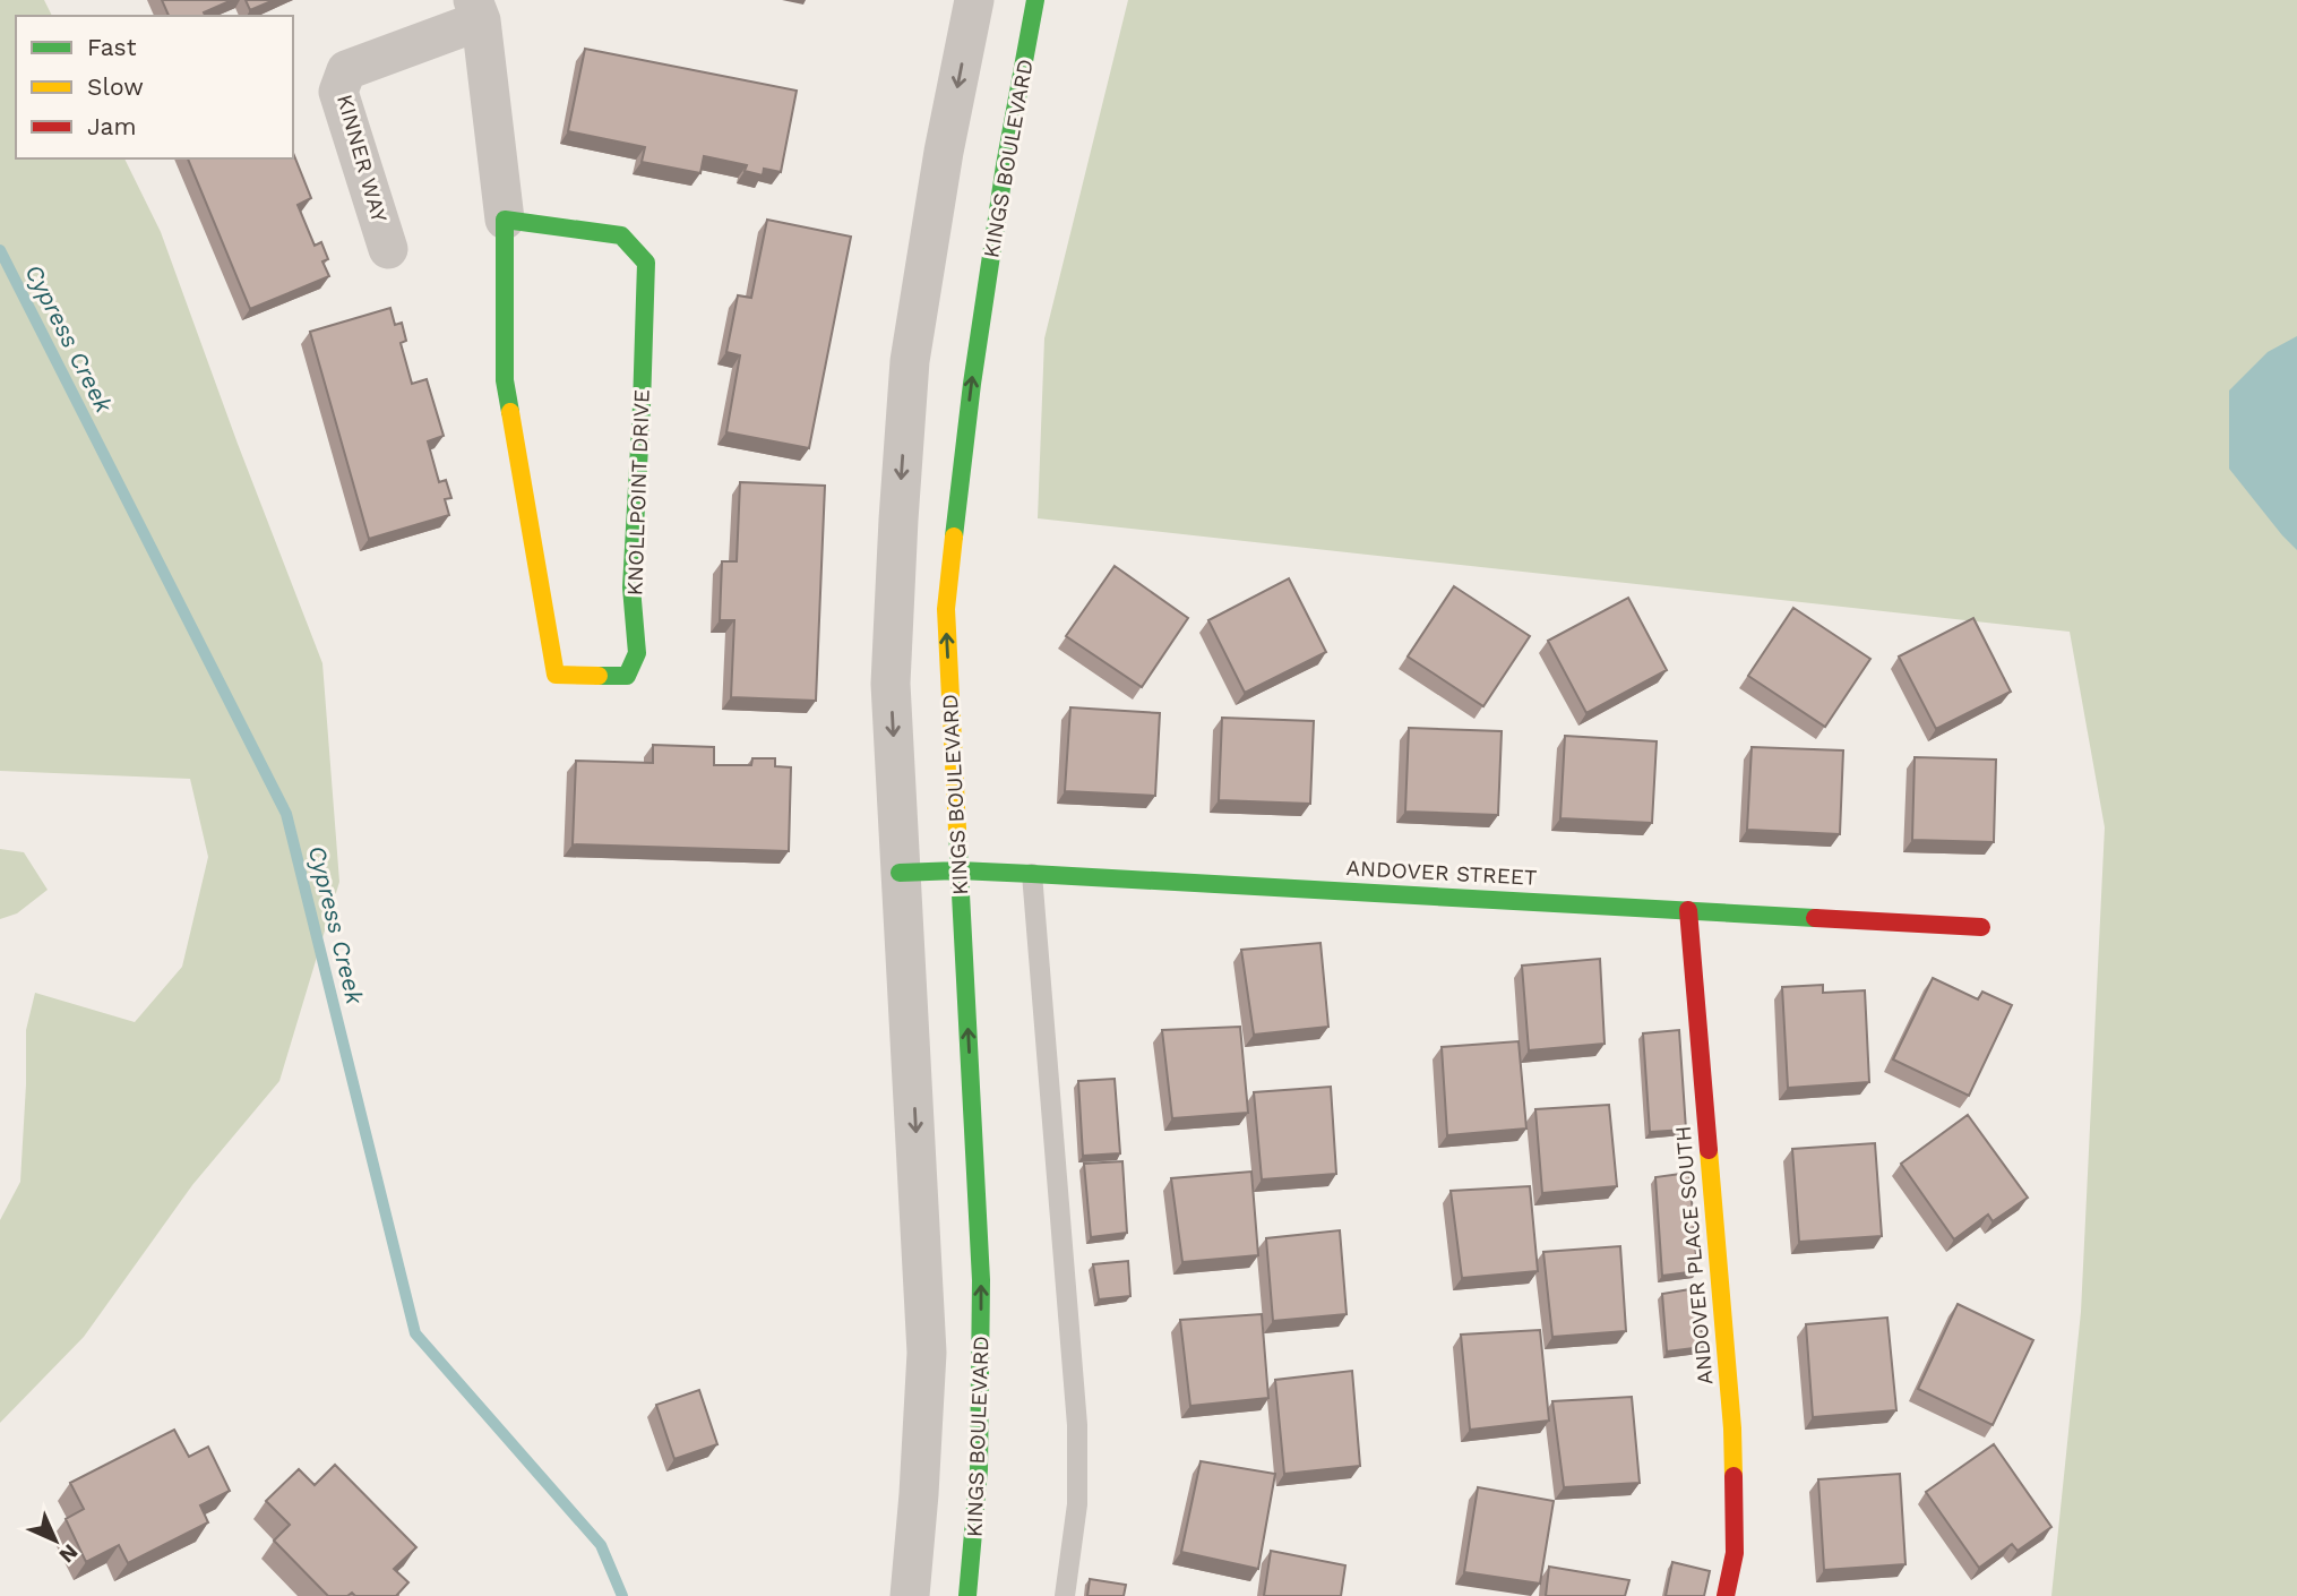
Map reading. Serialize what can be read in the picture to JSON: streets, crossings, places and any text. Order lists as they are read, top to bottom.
{
  "streets": {
    "street": [
      "KINNER WAY",
      "KINGS BOULEVARD",
      "KNOLLPOINT DRIVE",
      "ANDOVER STREET",
      "ANDOVER PLACE SOUTH"
    ]
  },
  "crossings": [
    ["KINNER WAY", "KNOLLPOINT DRIVE"],
    ["KINGS BOULEVARD", "ANDOVER STREET"],
    ["ANDOVER STREET", "ANDOVER PLACE SOUTH"]
  ],
  "water": ["Cypress Creek"],
  "legend": ["Fast", "Slow", "Jam"],
  "north": "bottom right"
}
